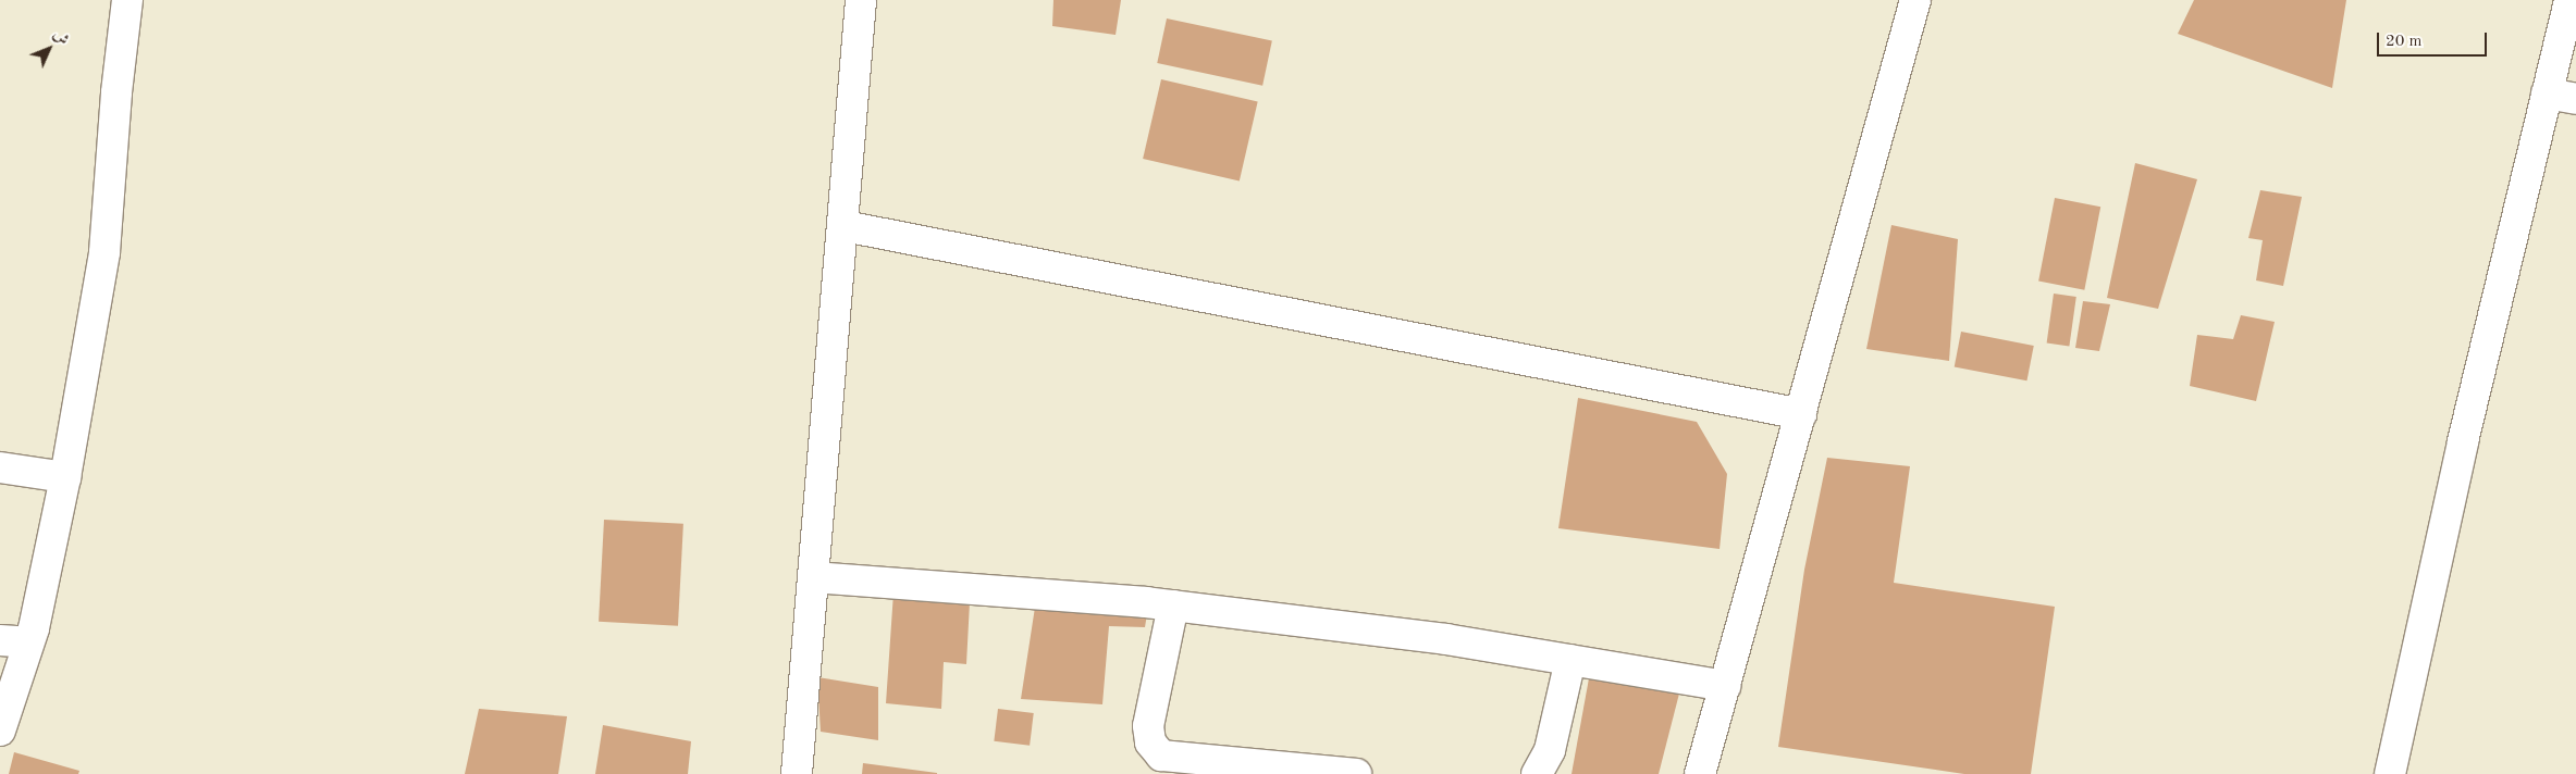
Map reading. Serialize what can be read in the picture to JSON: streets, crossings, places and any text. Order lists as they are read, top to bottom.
{
  "scale_bar": "20 m",
  "north": "top right"
}
